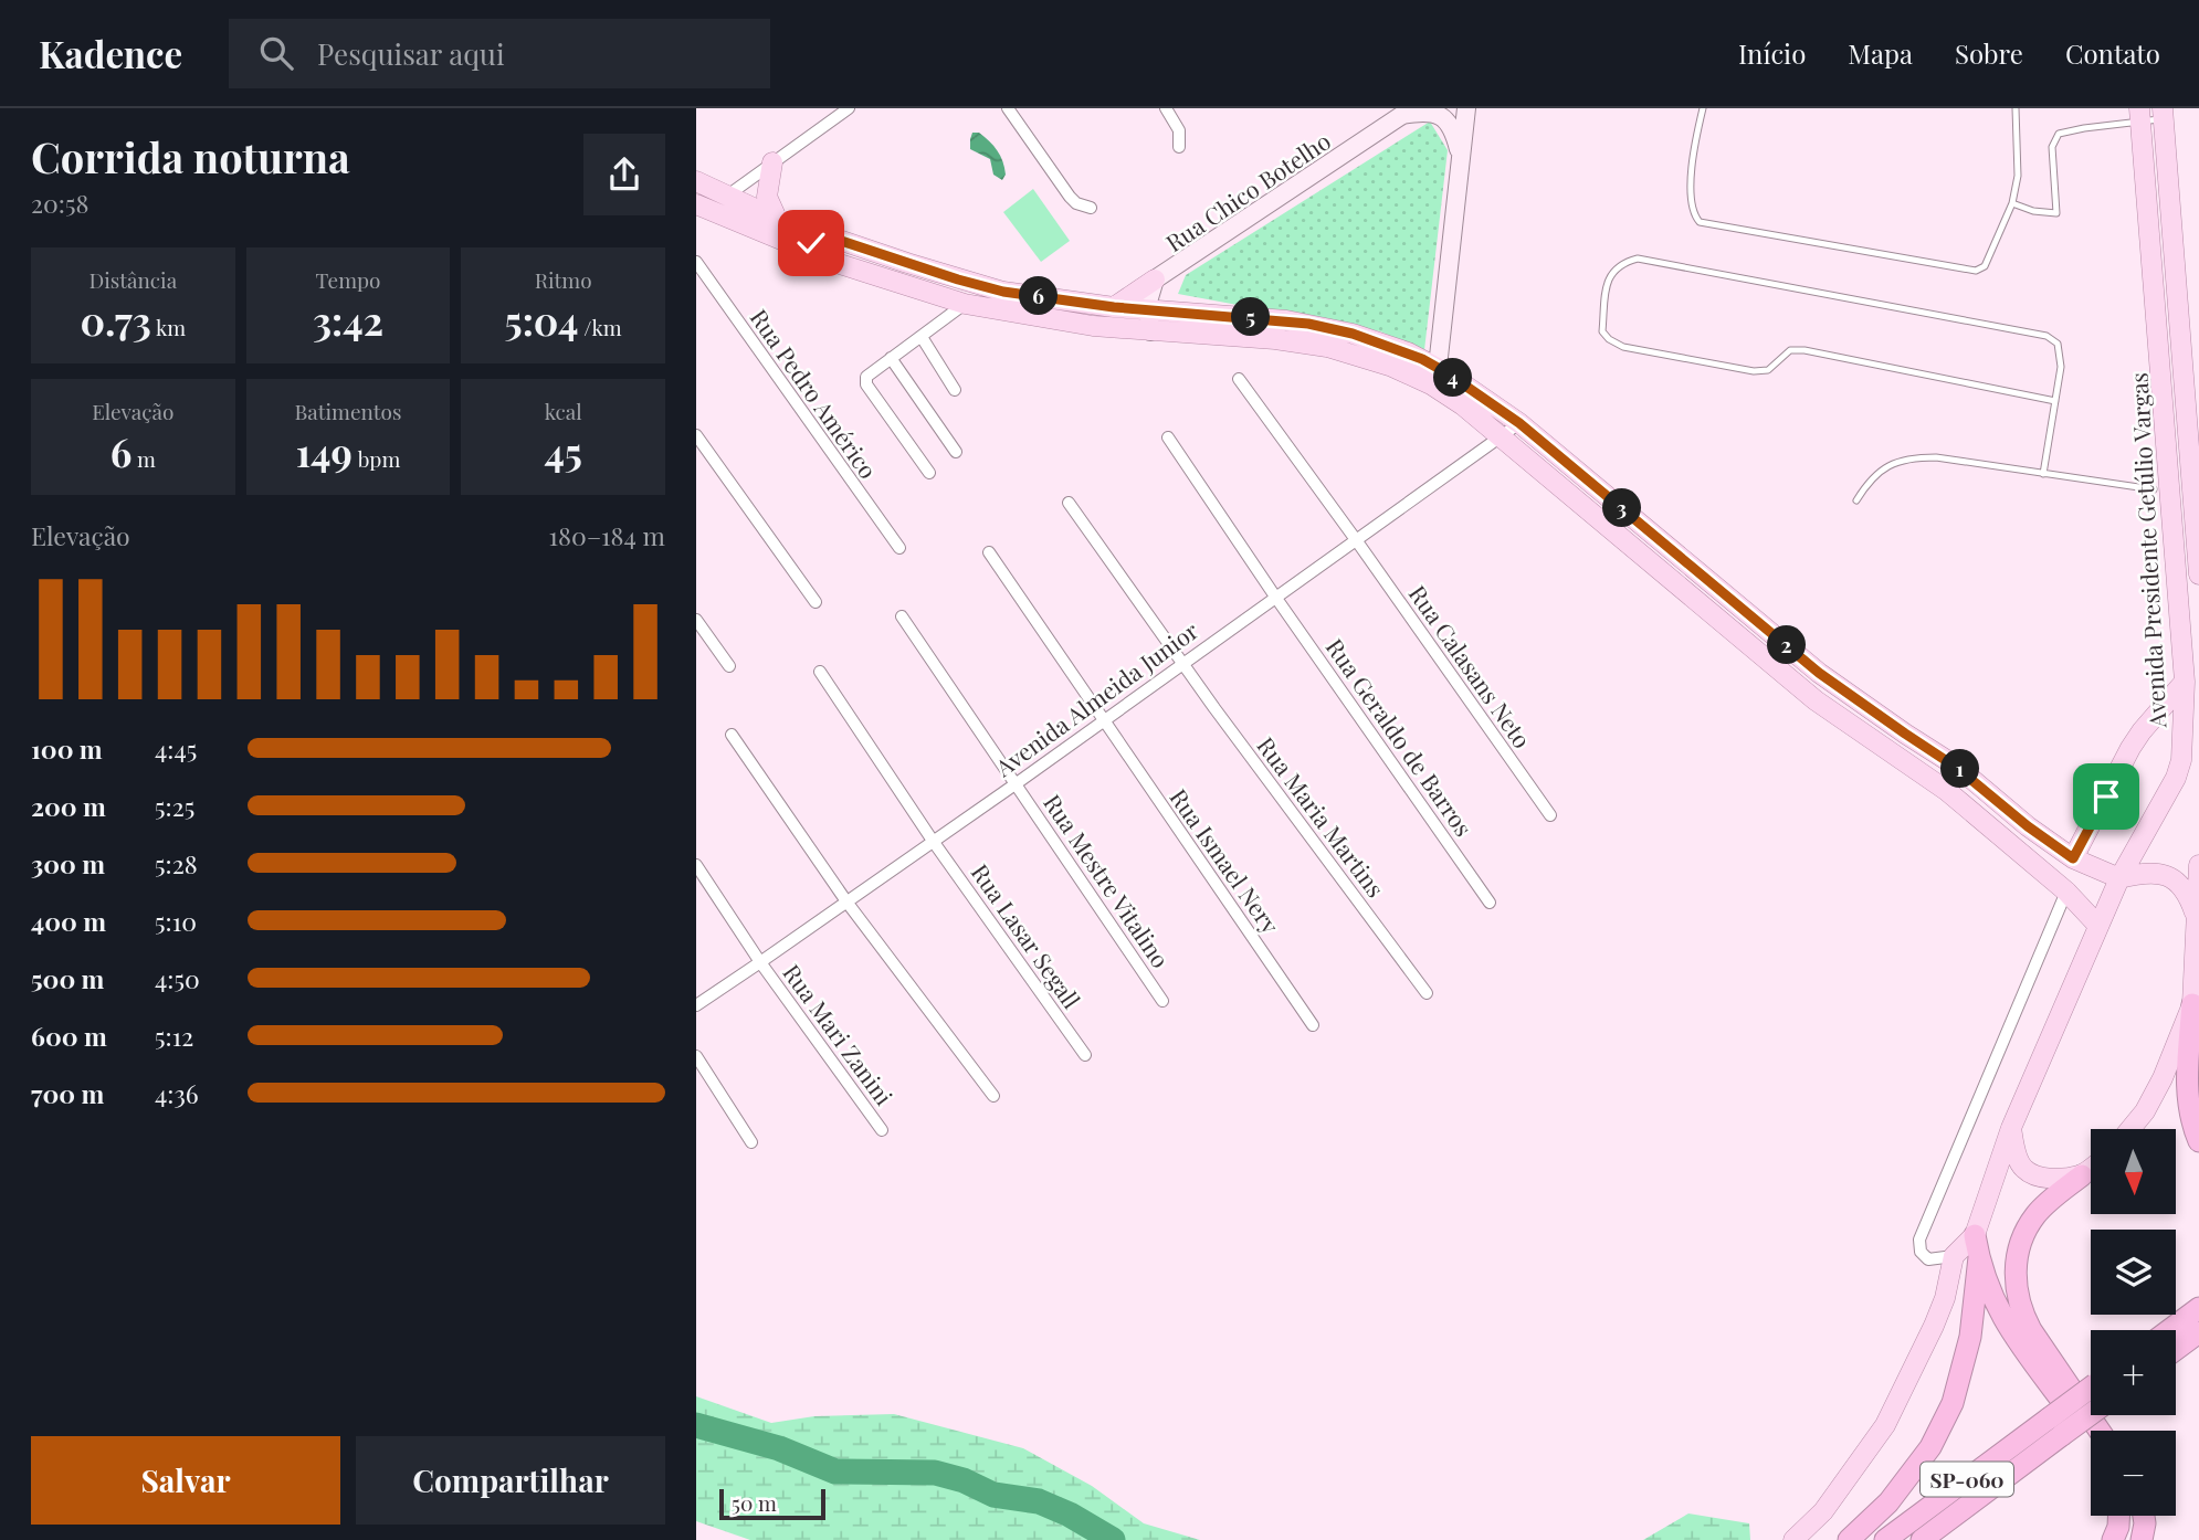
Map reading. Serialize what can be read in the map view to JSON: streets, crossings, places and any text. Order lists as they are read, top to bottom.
{
  "streets": {
    "highway": ["SP-060"],
    "main road": ["Rua Chico Botelho", "Avenida Presidente Getúlio Vargas"],
    "street": [
      "Rua Pedro Américo",
      "Rua Calasans Neto",
      "Avenida Almeida Junior",
      "Rua Geraldo de Barros",
      "Rua Maria Martins",
      "Rua Ismael Nery",
      "Rua Mestre Vitalino",
      "Rua Lasar Segall",
      "Rua Mari Zanini"
    ]
  },
  "crossings": [
    ["Rua Calasans Neto", "Avenida Almeida Junior"],
    ["Avenida Almeida Junior", "Rua Geraldo de Barros"],
    ["Avenida Almeida Junior", "Rua Maria Martins"],
    ["Avenida Almeida Junior", "Rua Ismael Nery"],
    ["Avenida Almeida Junior", "Rua Mestre Vitalino"],
    ["Avenida Almeida Junior", "Rua Lasar Segall"],
    ["Avenida Almeida Junior", "Rua Mari Zanini"]
  ],
  "scale_bar": "50 m",
  "north": "bottom",
  "page": {
    "header": "Kadence",
    "search": "Pesquisar aqui",
    "nav": [
      "Início",
      "Mapa",
      "Sobre",
      "Contato"
    ],
    "heading": ["Corrida noturna", "20:58"],
    "stats": [
      ["Distância", "0.73 km"],
      ["Tempo", "3:42"],
      ["Ritmo", "5:04 /km"],
      ["Elevação", "6 m"],
      ["Batimentos", "149 bpm"],
      ["kcal", "45"]
    ],
    "pins": [
      "6",
      "5",
      "4",
      "3",
      "2",
      "1"
    ],
    "chart": ["Elevação", "180–184 m"],
    "list": [
      {
        "name": "100 m",
        "note": "4:45"
      },
      {
        "name": "200 m",
        "note": "5:25"
      },
      {
        "name": "300 m",
        "note": "5:28"
      },
      {
        "name": "400 m",
        "note": "5:10"
      },
      {
        "name": "500 m",
        "note": "4:50"
      },
      {
        "name": "600 m",
        "note": "5:12"
      },
      {
        "name": "700 m",
        "note": "4:36"
      }
    ],
    "map_buttons": ["+", "−"],
    "buttons": ["Salvar", "Compartilhar"],
    "scale": "50 m"
  }
}
